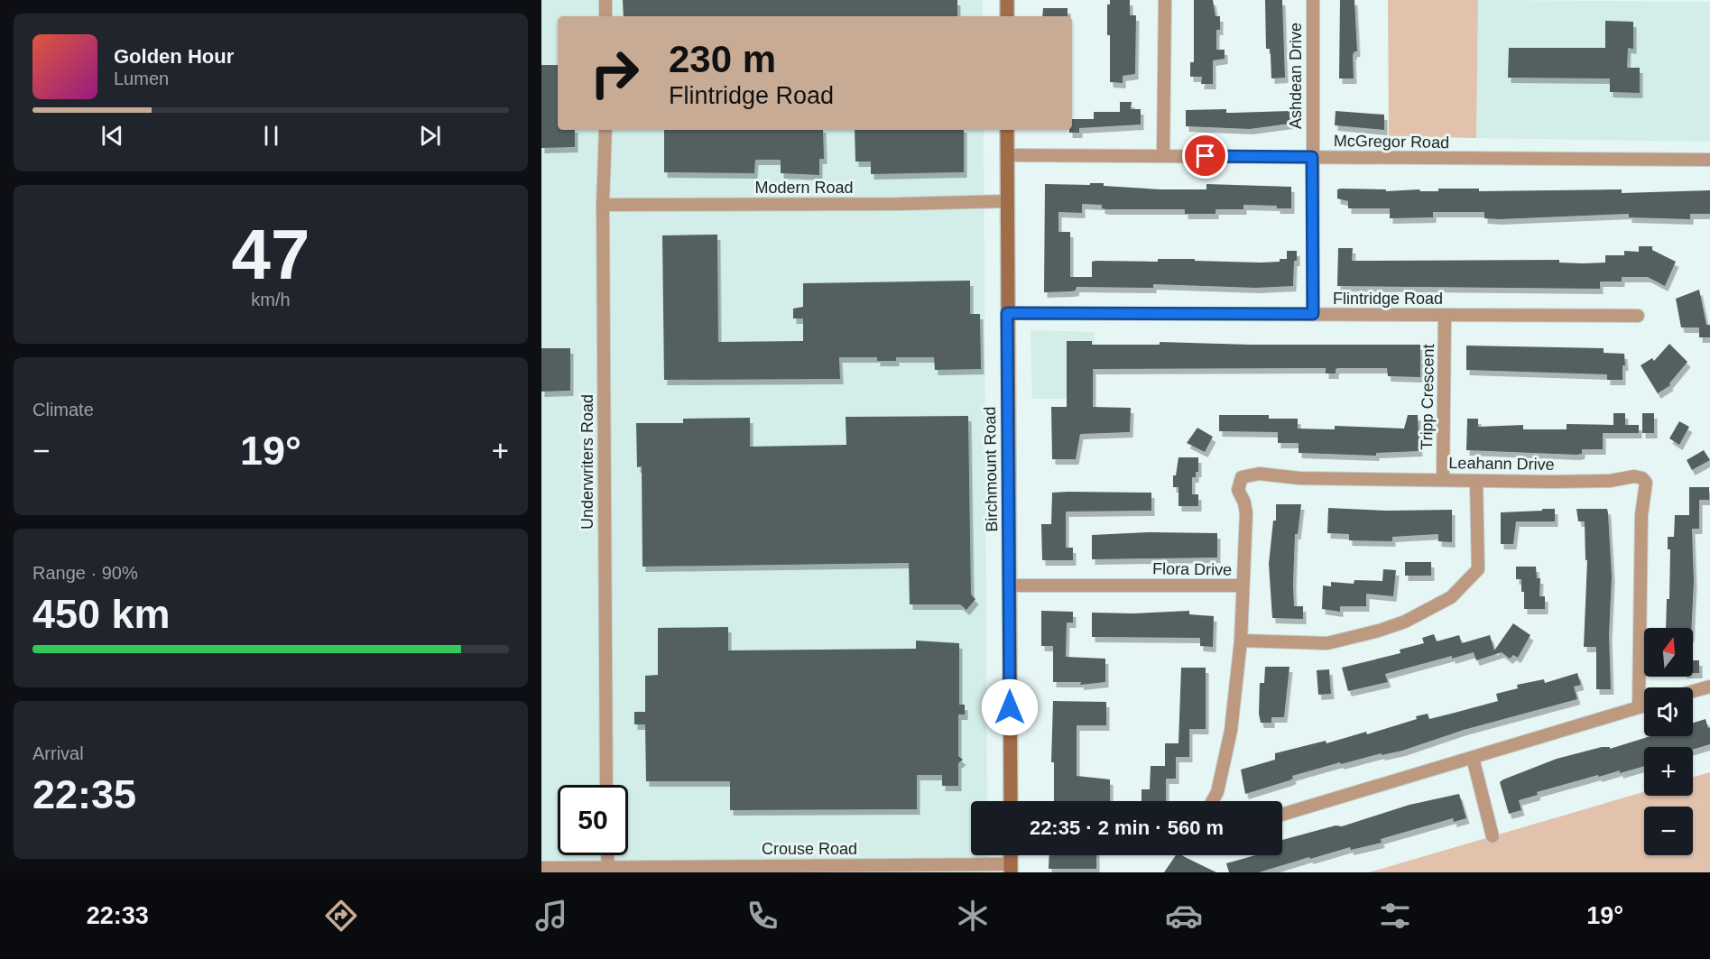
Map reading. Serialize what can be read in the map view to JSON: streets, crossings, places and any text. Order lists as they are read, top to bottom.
{
  "streets": {
    "main road": ["Birchmount Road"],
    "street": [
      "Ashdean Drive",
      "McGregor Road",
      "Modern Road",
      "Flintridge Road",
      "Tripp Crescent",
      "Underwriters Road",
      "Leahann Drive",
      "Flora Drive",
      "Crouse Road"
    ]
  },
  "crossings": [
    ["Ashdean Drive", "McGregor Road"],
    ["Ashdean Drive", "Flintridge Road"],
    ["McGregor Road", "Birchmount Road"],
    ["Modern Road", "Underwriters Road"],
    ["Modern Road", "Birchmount Road"],
    ["Flintridge Road", "Tripp Crescent"],
    ["Flintridge Road", "Birchmount Road"],
    ["Tripp Crescent", "Leahann Drive"],
    ["Leahann Drive", "Flora Drive"],
    ["Birchmount Road", "Flora Drive"]
  ],
  "north": "top",
  "page": {
    "turn": ["230 m", "Flintridge Road"],
    "song": ["Golden Hour", "Lumen"],
    "tile": [
      ["47", "km/h"],
      "Climate",
      ["Range · 90%", "450 km"],
      ["Arrival", "22:35"]
    ],
    "heat": ["−", "19°", "+"],
    "map_buttons": ["+", "−"],
    "limit": "50",
    "trip": "22:35 · 2 min · 560 m",
    "tabs": ["22:33", "19°"]
  }
}
